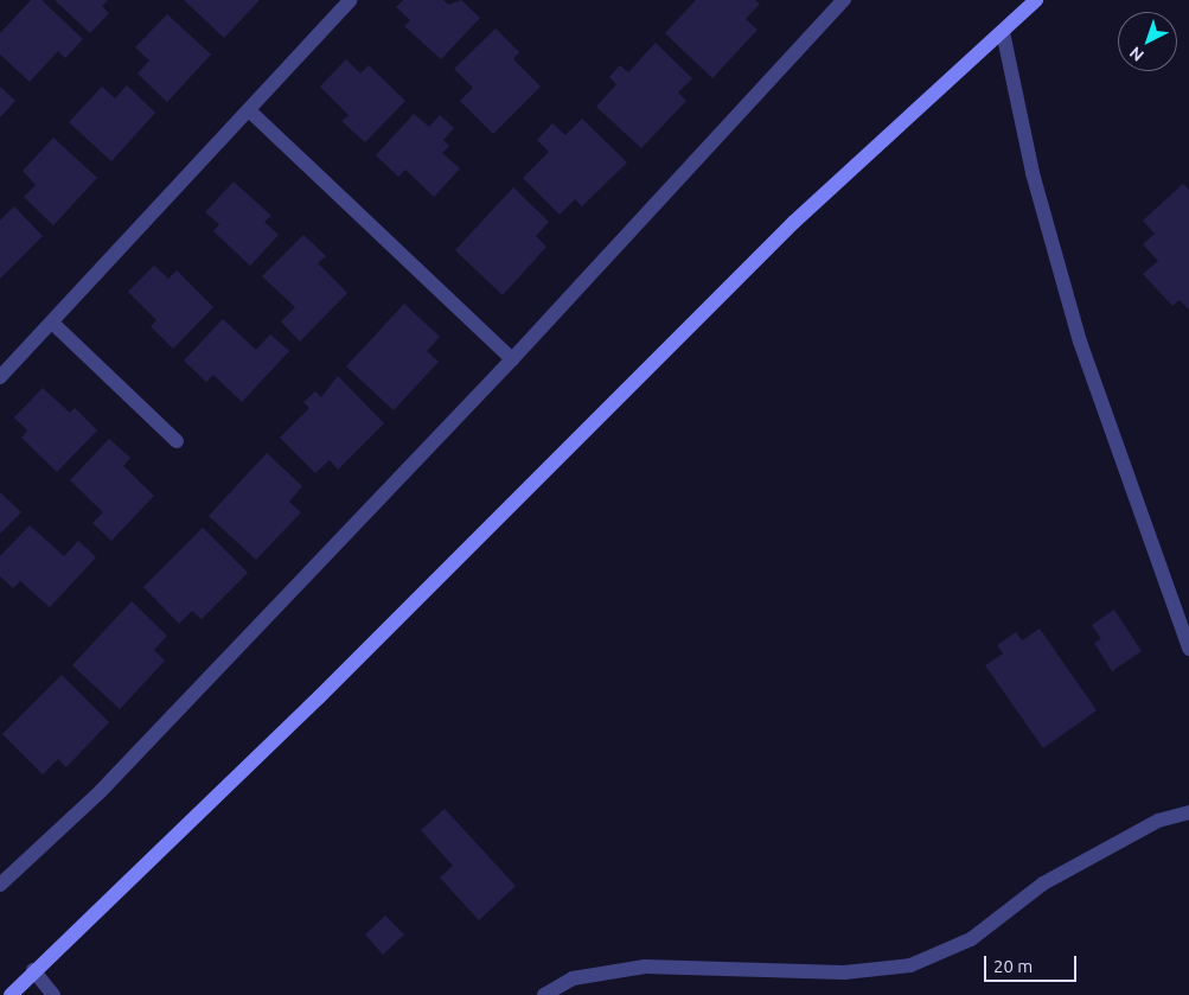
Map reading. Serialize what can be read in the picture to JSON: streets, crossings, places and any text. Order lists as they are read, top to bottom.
{
  "scale_bar": "20 m",
  "north": "bottom left"
}
